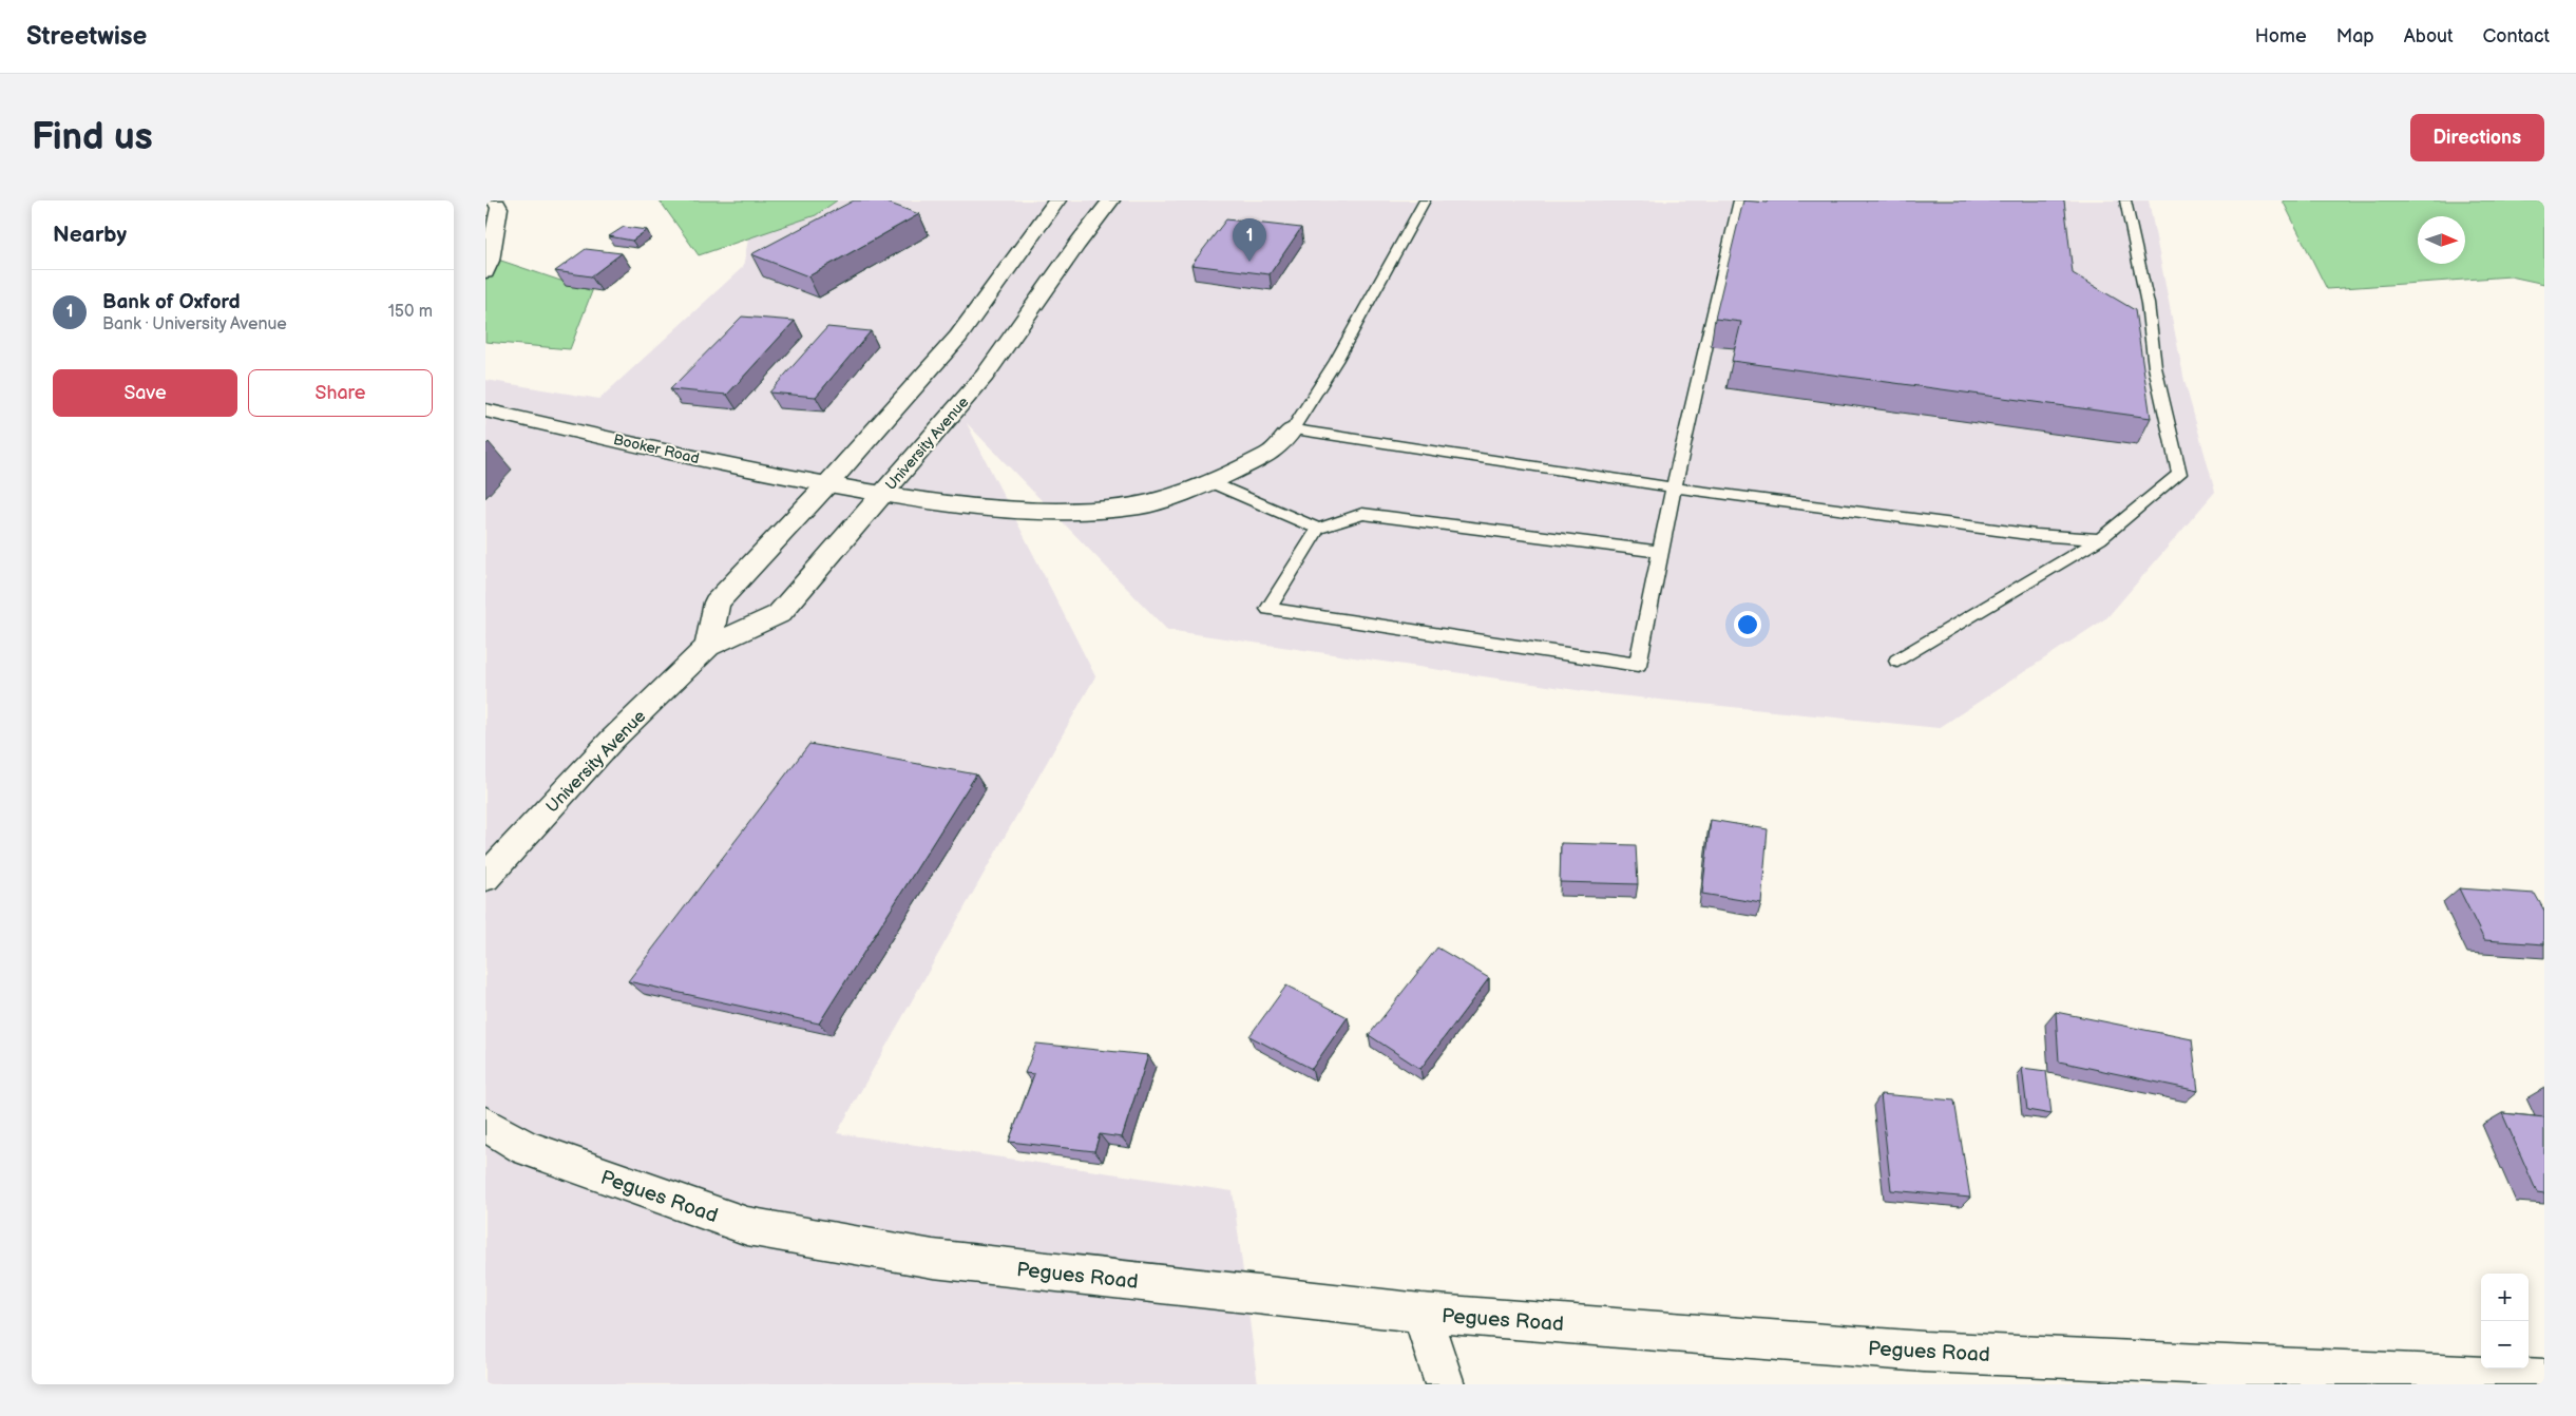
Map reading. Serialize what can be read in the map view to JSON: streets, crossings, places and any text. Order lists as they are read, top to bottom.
{
  "streets": {
    "street": ["University Avenue", "Booker Road", "Pegues Road"]
  },
  "crossings": [
    ["University Avenue", "Booker Road"]
  ],
  "north": "right",
  "page": {
    "header": "Streetwise",
    "nav": [
      "Home",
      "Map",
      "About",
      "Contact"
    ],
    "buttons": [
      "Directions",
      ["Save", "Share"]
    ],
    "title": "Find us",
    "heading": "Nearby",
    "pins": "1",
    "list": [
      {
        "mark": "1",
        "name": "Bank of Oxford",
        "note": "Bank · University Avenue",
        "value": "150 m"
      }
    ],
    "map_buttons": ["+", "−"]
  }
}
